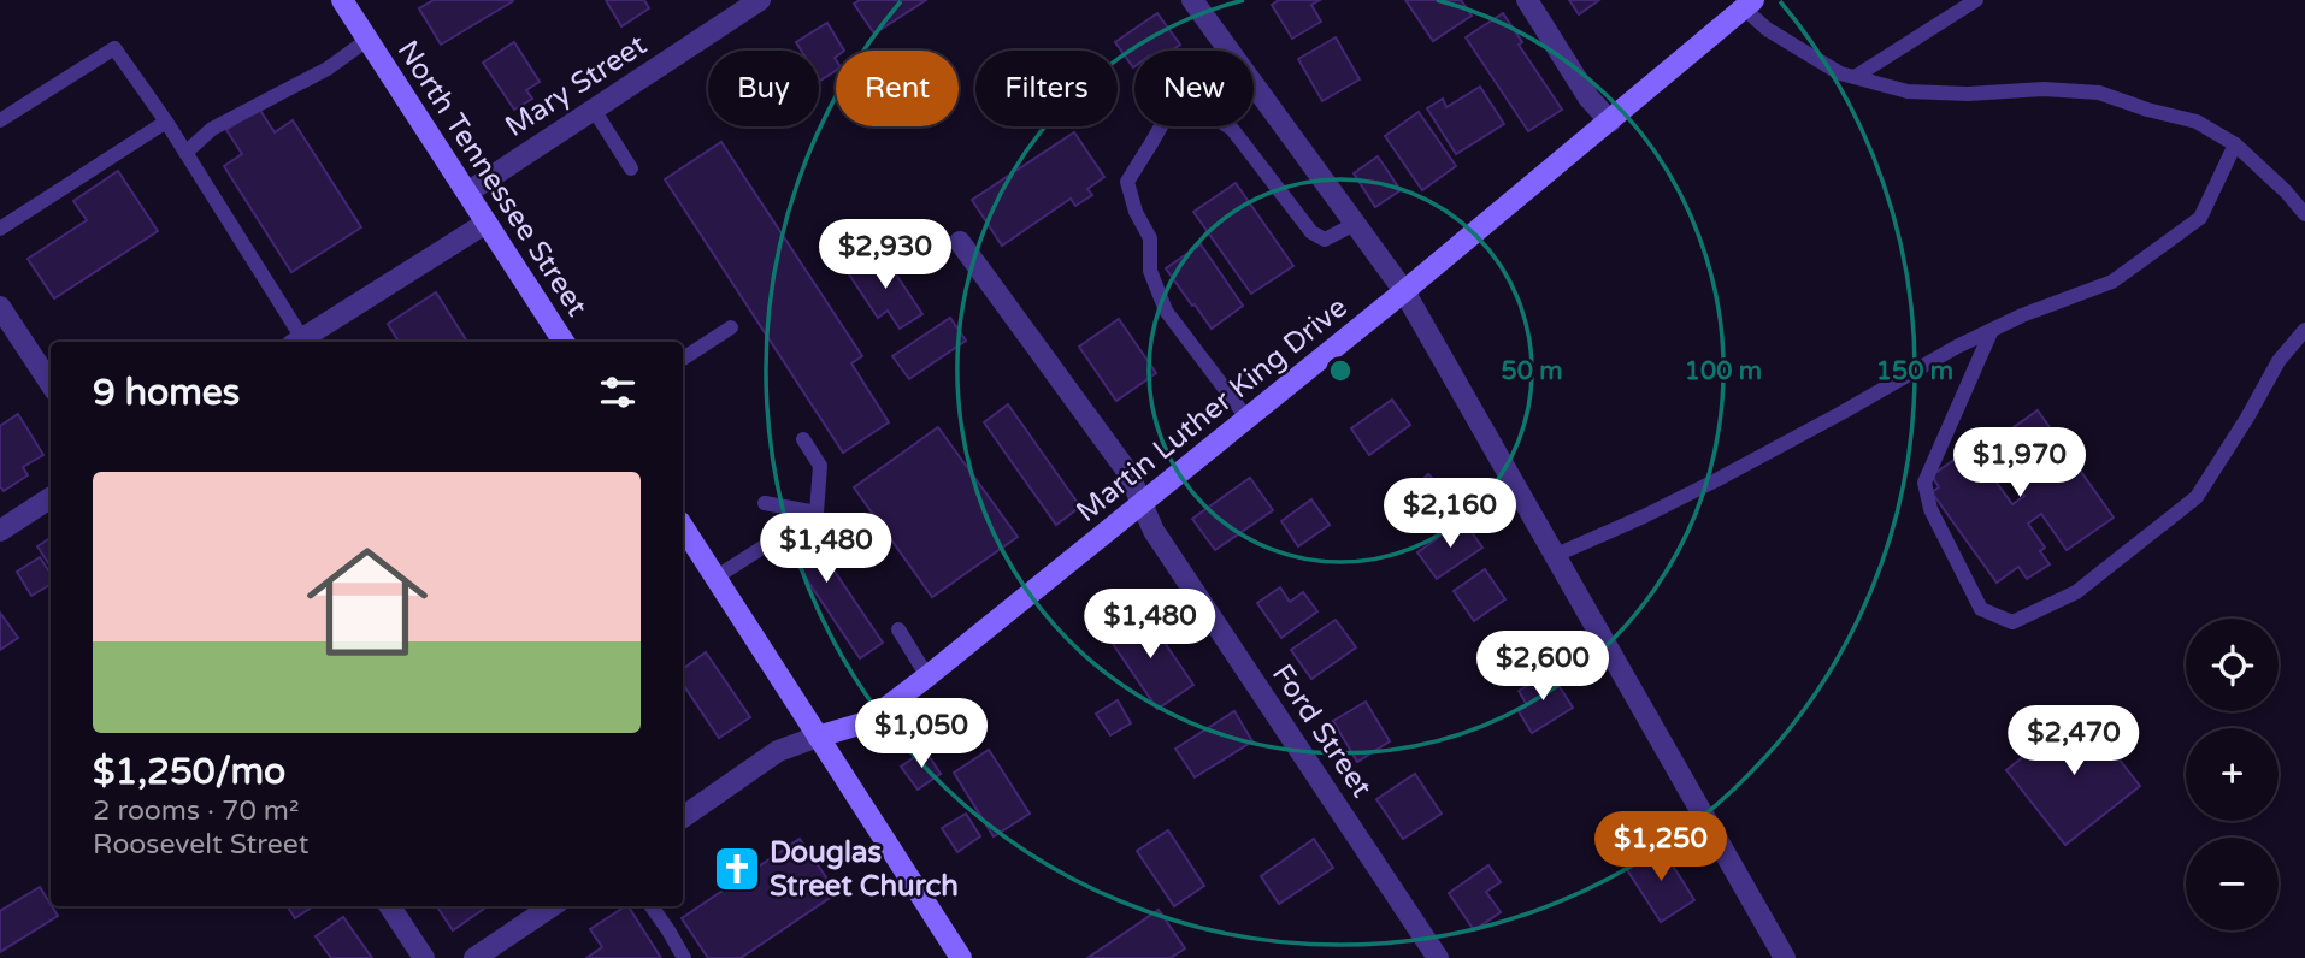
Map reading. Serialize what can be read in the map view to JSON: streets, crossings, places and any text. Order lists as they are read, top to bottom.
{
  "streets": {
    "street": [
      "Mary Street",
      "North Tennessee Street",
      "Martin Luther King Drive",
      "Ford Street"
    ]
  },
  "crossings": [
    ["Mary Street", "North Tennessee Street"],
    ["Martin Luther King Drive", "Ford Street"]
  ],
  "places": {
    "church": ["Douglas Street Church"]
  },
  "page": {
    "chip": [
      "Buy",
      "Rent",
      "Filters",
      "New"
    ],
    "price": [
      "$2,930",
      "$1,970",
      "$2,160",
      "$1,480",
      "$1,480",
      "$2,600",
      "$1,050",
      "$2,470",
      "$1,250"
    ],
    "heading": "9 homes",
    "list": [
      {
        "name": "$1,250/mo",
        "note": "2 rooms · 70 m² · Roosevelt Street"
      }
    ],
    "map_buttons": ["+", "−"]
  },
  "rings": ["50 m", "100 m", "150 m"]
}
